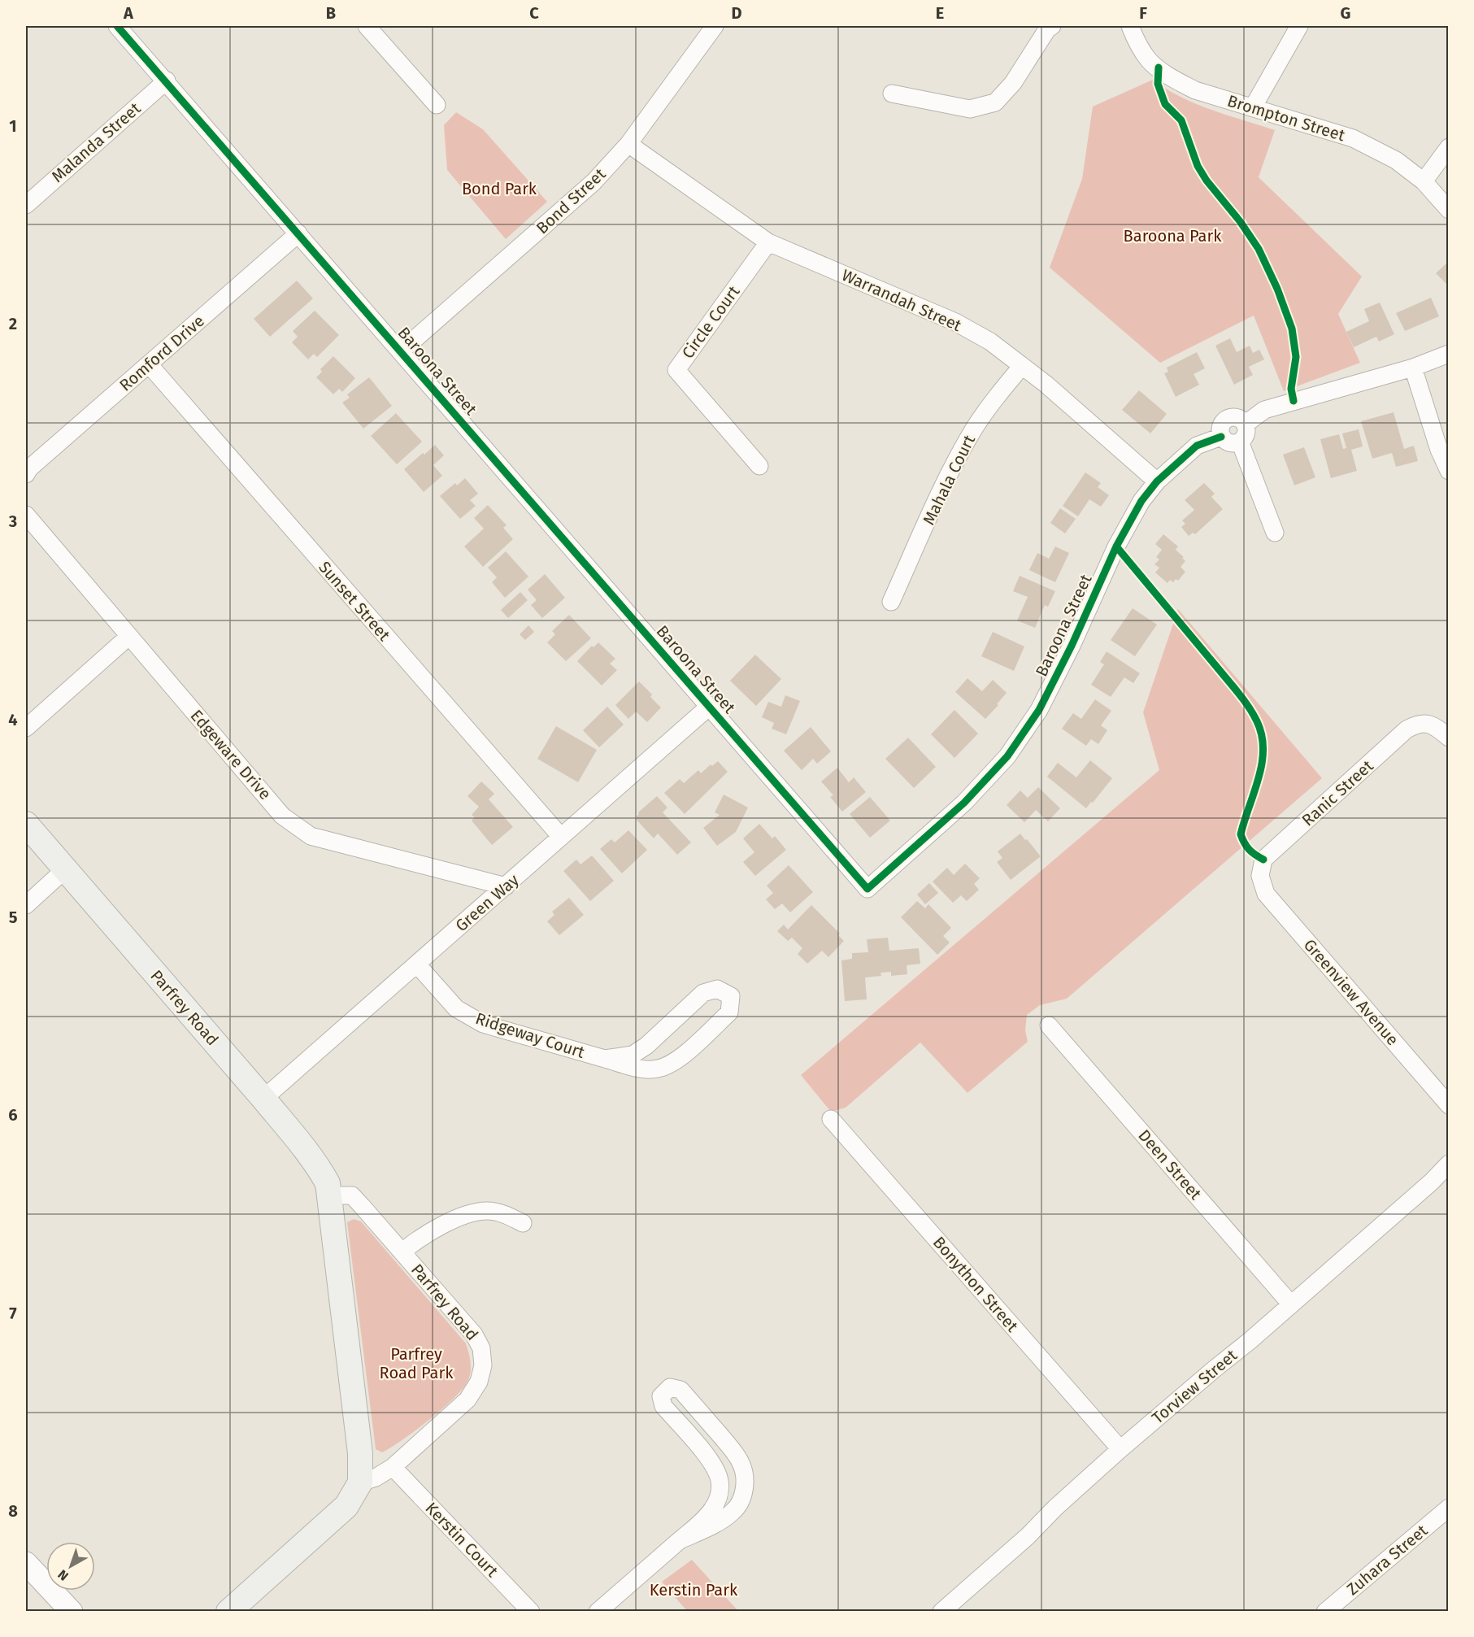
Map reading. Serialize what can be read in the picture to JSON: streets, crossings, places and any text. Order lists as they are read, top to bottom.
{
  "streets": {
    "main road": ["Parfrey Road"],
    "street": [
      "Brompton Street",
      "Malanda Street",
      "Bond Street",
      "Warrandah Street",
      "Circle Court",
      "Romford Drive",
      "Baroona Street",
      "Mahala Court",
      "Sunset Street",
      "Edgeware Drive",
      "Ranic Street",
      "Green Way",
      "Greenview Avenue",
      "Ridgeway Court",
      "Deen Street",
      "Bonython Street",
      "Torview Street",
      "Kerstin Court",
      "Zuhara Street"
    ]
  },
  "crossings": [
    ["Malanda Street", "Baroona Street"],
    ["Bond Street", "Warrandah Street"],
    ["Bond Street", "Baroona Street"],
    ["Warrandah Street", "Circle Court"],
    ["Warrandah Street", "Baroona Street"],
    ["Warrandah Street", "Mahala Court"],
    ["Romford Drive", "Baroona Street"],
    ["Romford Drive", "Sunset Street"],
    ["Baroona Street", "Green Way"],
    ["Sunset Street", "Green Way"],
    ["Edgeware Drive", "Green Way"],
    ["Ranic Street", "Greenview Avenue"],
    ["Green Way", "Parfrey Road"],
    ["Green Way", "Ridgeway Court"],
    ["Parfrey Road", "Kerstin Court"],
    ["Deen Street", "Torview Street"],
    ["Bonython Street", "Torview Street"]
  ],
  "parks": [
    "Bond Park",
    "Baroona Park",
    "Parfrey Road Park",
    "Kerstin Park"
  ],
  "north": "bottom left",
  "grid": {
    "columns": [
      "A",
      "B",
      "C",
      "D",
      "E",
      "F",
      "G"
    ],
    "rows": [
      "1",
      "2",
      "3",
      "4",
      "5",
      "6",
      "7",
      "8"
    ]
  }
}
